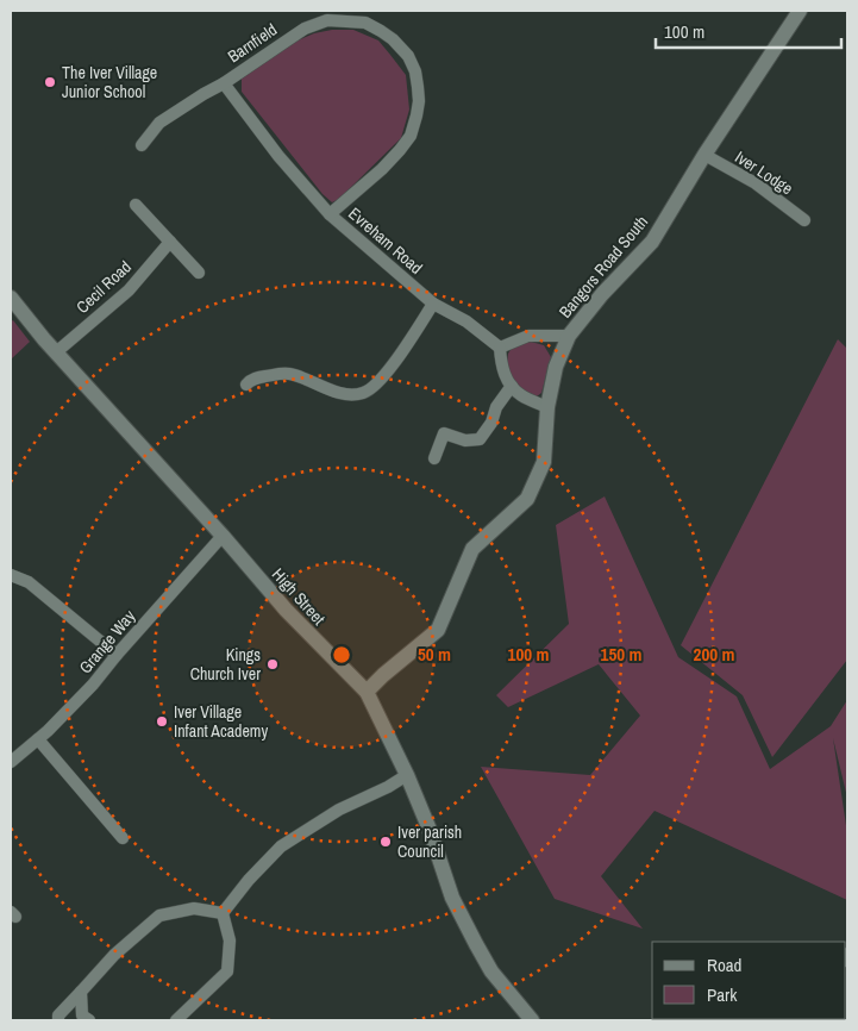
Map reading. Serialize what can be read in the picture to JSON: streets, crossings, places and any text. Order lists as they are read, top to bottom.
{
  "streets": {
    "main road": ["Bangors Road South", "High Street"],
    "street": [
      "Barnfield",
      "Iver Lodge",
      "Evreham Road",
      "Cecil Road",
      "Grange Way"
    ]
  },
  "crossings": [
    ["Barnfield", "Evreham Road"],
    ["Iver Lodge", "Bangors Road South"],
    ["Bangors Road South", "High Street"],
    ["Cecil Road", "High Street"],
    ["High Street", "Grange Way"]
  ],
  "places": [
    "The Iver Village Junior School",
    "Kings Church Iver",
    "Iver Village Infant Academy",
    "Iver parish Council"
  ],
  "legend": ["Road", "Park"],
  "scale_bar": "100 m",
  "rings": [
    "50 m",
    "100 m",
    "150 m",
    "200 m"
  ]
}
